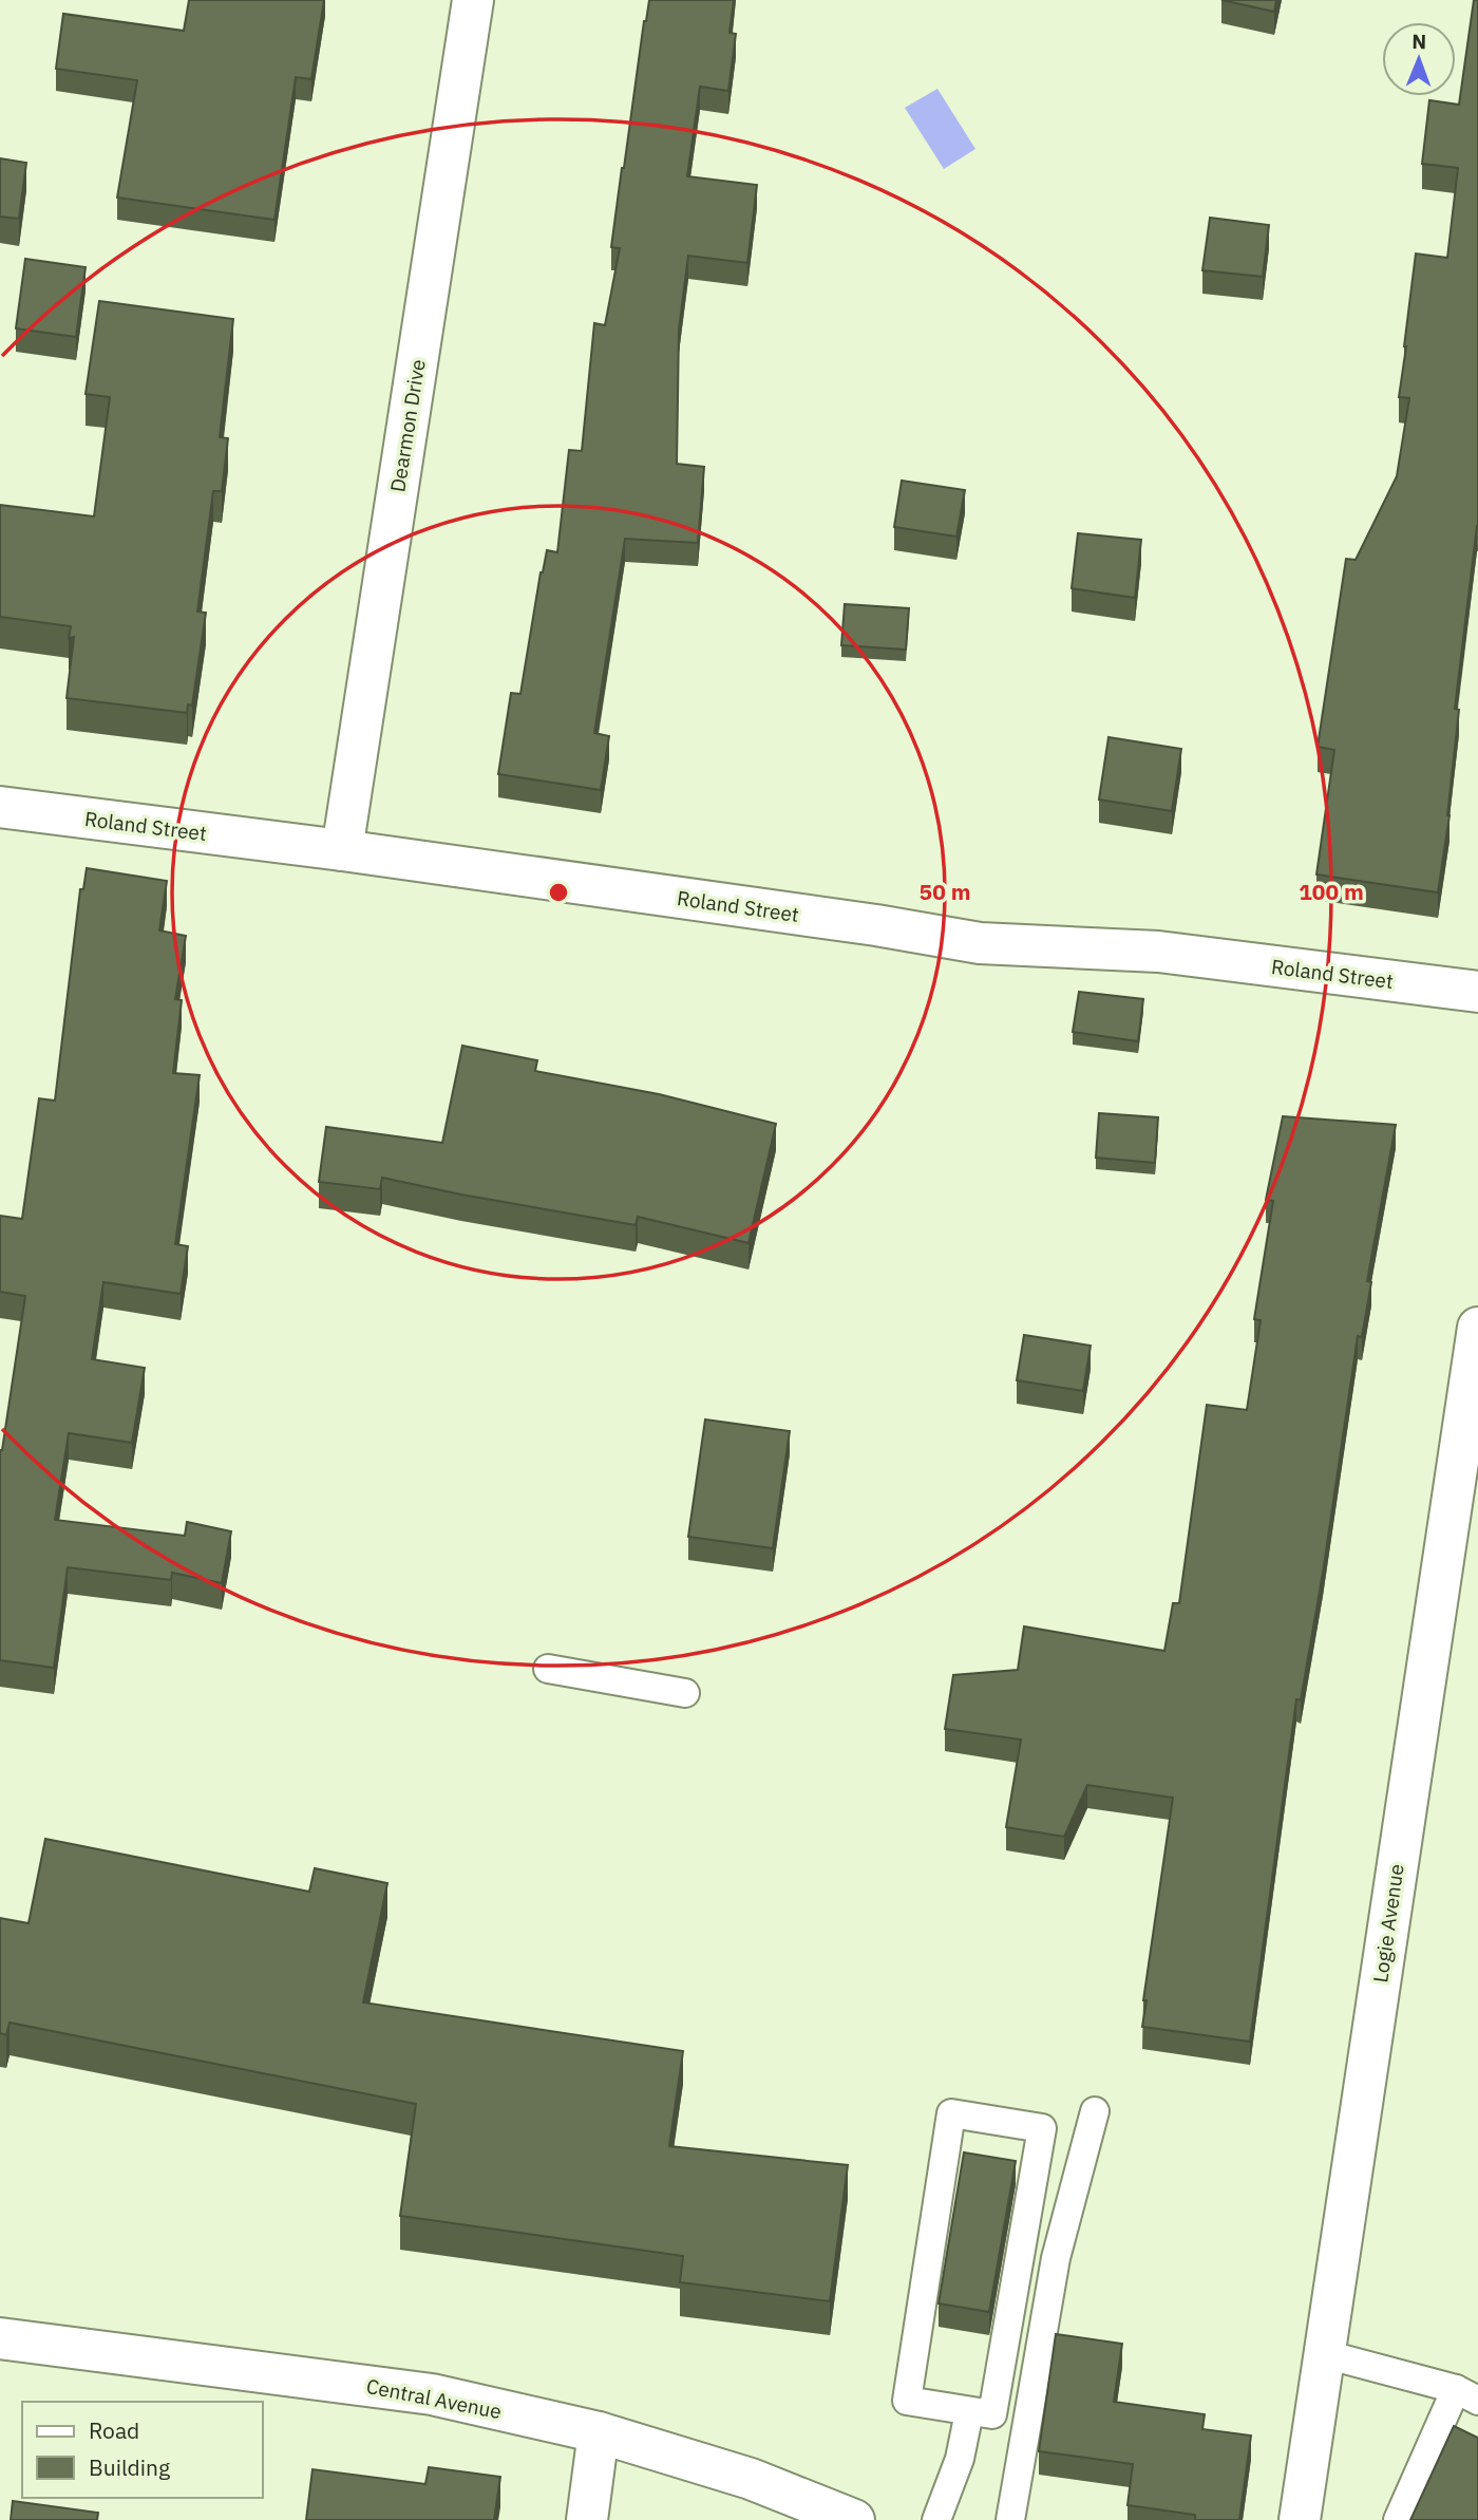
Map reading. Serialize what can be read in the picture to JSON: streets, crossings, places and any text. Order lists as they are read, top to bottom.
{
  "streets": {
    "street": [
      "Dearmon Drive",
      "Roland Street",
      "Logie Avenue",
      "Central Avenue"
    ]
  },
  "crossings": [
    ["Dearmon Drive", "Roland Street"]
  ],
  "legend": ["Road", "Building"],
  "north": "top",
  "rings": ["50 m", "100 m"]
}
